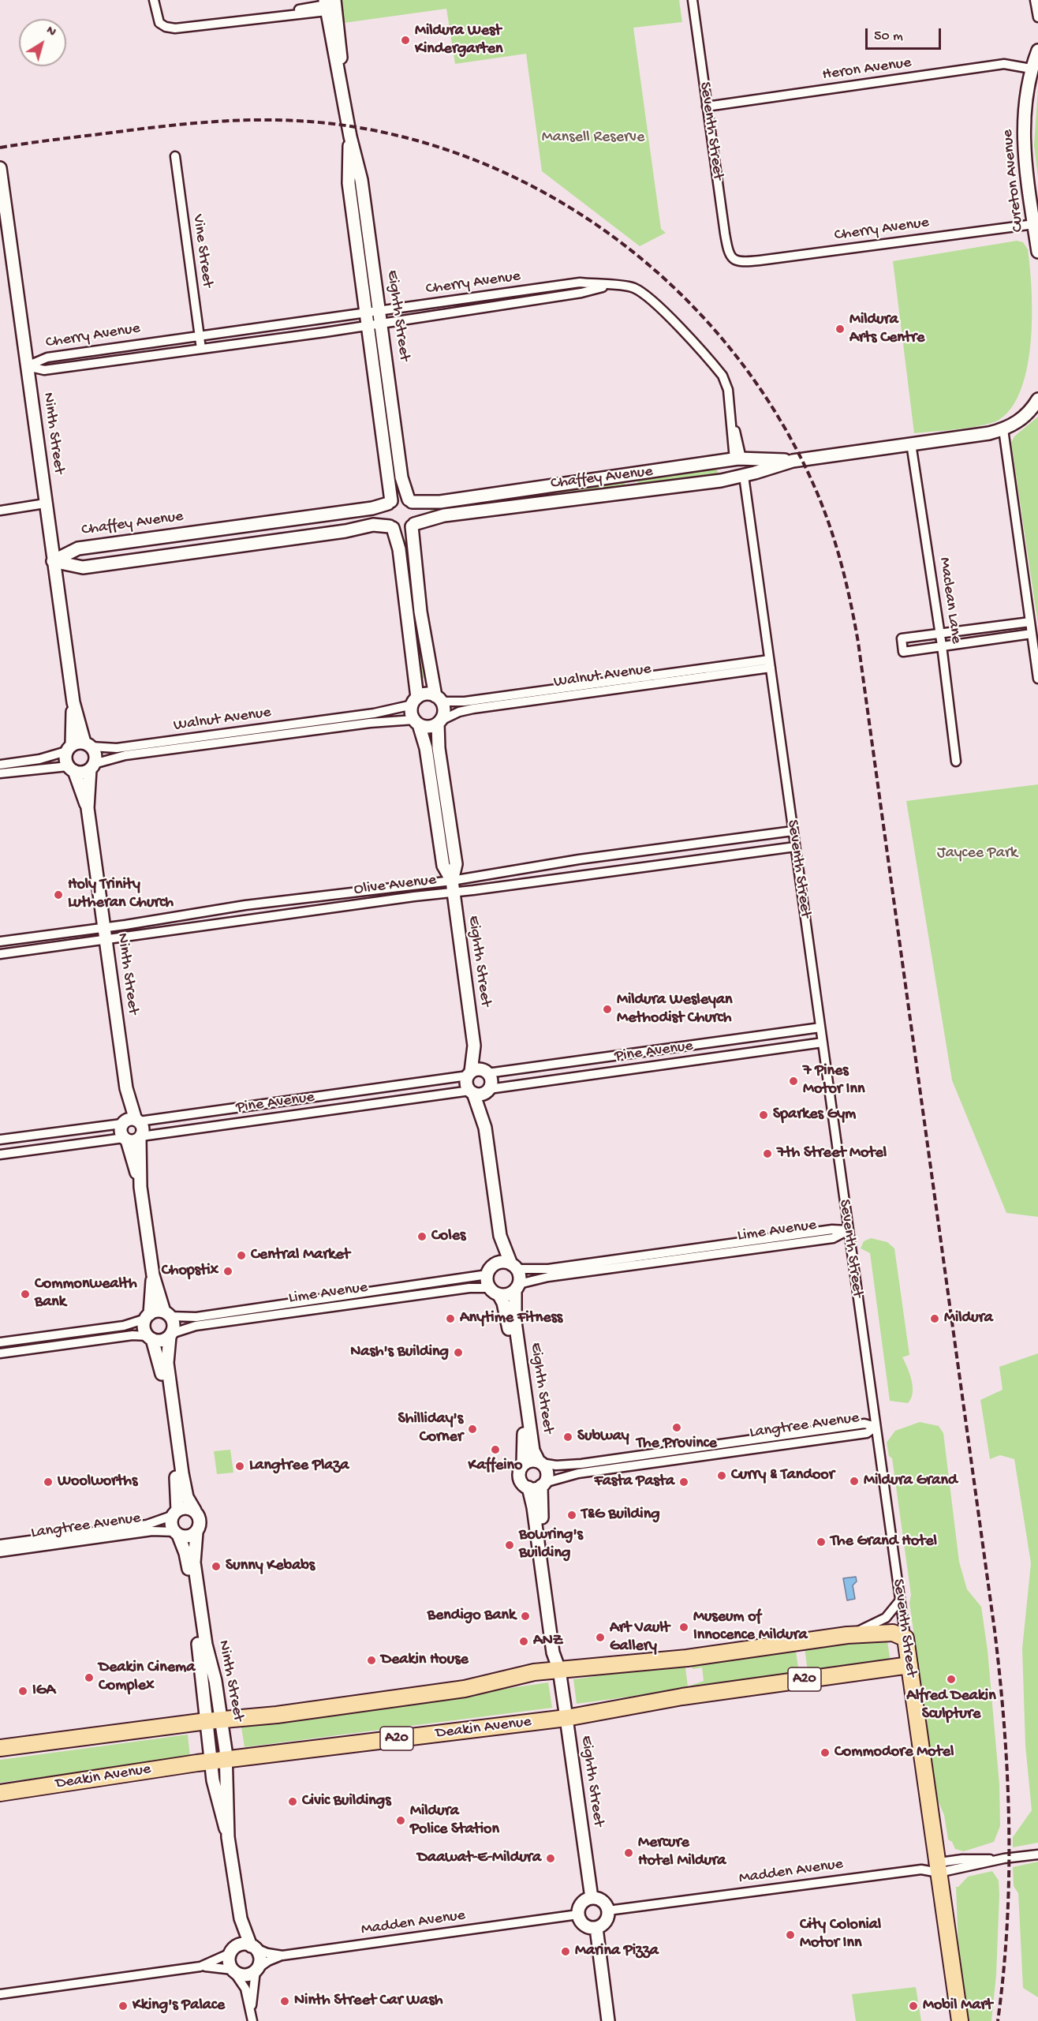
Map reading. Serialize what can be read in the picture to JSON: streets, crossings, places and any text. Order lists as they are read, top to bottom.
{
  "streets": {
    "highway": ["Seventh Street", "A20", "Deakin Avenue"],
    "street": [
      "Heron Avenue",
      "Cureton Avenue",
      "Cherry Avenue",
      "Vine Street",
      "Eighth Street",
      "Ninth Street",
      "Chaffey Avenue",
      "Maclean Lane",
      "Walnut Avenue",
      "Olive Avenue",
      "Pine Avenue",
      "Lime Avenue",
      "Langtree Avenue",
      "Madden Avenue"
    ]
  },
  "crossings": [
    ["Heron Avenue", "Seventh Street"],
    ["Heron Avenue", "Cureton Avenue"],
    ["Seventh Street", "Cherry Avenue"],
    ["Seventh Street", "Chaffey Avenue"],
    ["Seventh Street", "Walnut Avenue"],
    ["Seventh Street", "Olive Avenue"],
    ["Seventh Street", "Pine Avenue"],
    ["Seventh Street", "Lime Avenue"],
    ["Seventh Street", "Langtree Avenue"],
    ["Seventh Street", "A20"],
    ["Seventh Street", "Deakin Avenue"],
    ["Seventh Street", "Madden Avenue"],
    ["Cureton Avenue", "Cherry Avenue"],
    ["Cherry Avenue", "Vine Street"],
    ["Cherry Avenue", "Eighth Street"],
    ["Cherry Avenue", "Ninth Street"],
    ["Cherry Avenue", "Chaffey Avenue"],
    ["Eighth Street", "Chaffey Avenue"],
    ["Eighth Street", "Walnut Avenue"],
    ["Eighth Street", "Olive Avenue"],
    ["Eighth Street", "Pine Avenue"],
    ["Eighth Street", "Lime Avenue"],
    ["Eighth Street", "Langtree Avenue"],
    ["Eighth Street", "A20"],
    ["Eighth Street", "Deakin Avenue"],
    ["Eighth Street", "Madden Avenue"],
    ["Ninth Street", "Chaffey Avenue"],
    ["Ninth Street", "Walnut Avenue"],
    ["Ninth Street", "Olive Avenue"],
    ["Ninth Street", "Pine Avenue"],
    ["Ninth Street", "Langtree Avenue"],
    ["Ninth Street", "A20"],
    ["Ninth Street", "Deakin Avenue"],
    ["Ninth Street", "Madden Avenue"],
    ["Chaffey Avenue", "Maclean Lane"]
  ],
  "parks": ["Mansell Reserve", "Jaycee Park"],
  "places": [
    "Mildura West Kindergarten",
    "Mildura Arts Centre",
    "Holy Trinity Lutheran Church",
    "Mildura Wesleyan Methodist Church",
    "7 Pines Motor Inn",
    "Sparkes Gym",
    "7th Street Motel",
    "Coles",
    "Central Market",
    "Chopstix",
    "Commonwealth Bank",
    "Anytime Fitness",
    "Mildura",
    "Nash's Building",
    "The Province",
    "Shilliday's Corner",
    "Subway",
    "Kaffeino",
    "Langtree Plaza",
    "Curry & Tandoor",
    "Mildura Grand",
    "Woolworths",
    "Fasta Pasta",
    "T&G Building",
    "The Grand Hotel",
    "Bowring's Building",
    "Sunny Kebabs",
    "Bendigo Bank",
    "Museum of Innocence Mildura",
    "Art Vault Gallery",
    "ANZ",
    "Deakin House",
    "Deakin Cinema Complex",
    "Alfred Deakin Sculpture",
    "IGA",
    "Commodore Motel",
    "Civic Buildings",
    "Mildura Police Station",
    "Mercure Hotel Mildura",
    "Daawat-E-Mildura",
    "City Colonial Motor Inn",
    "Marina Pizza",
    "Ninth Street Car Wash",
    "Kking's Palace",
    "Mobil Mart"
  ],
  "scale_bar": "50 m",
  "north": "top right"
}
